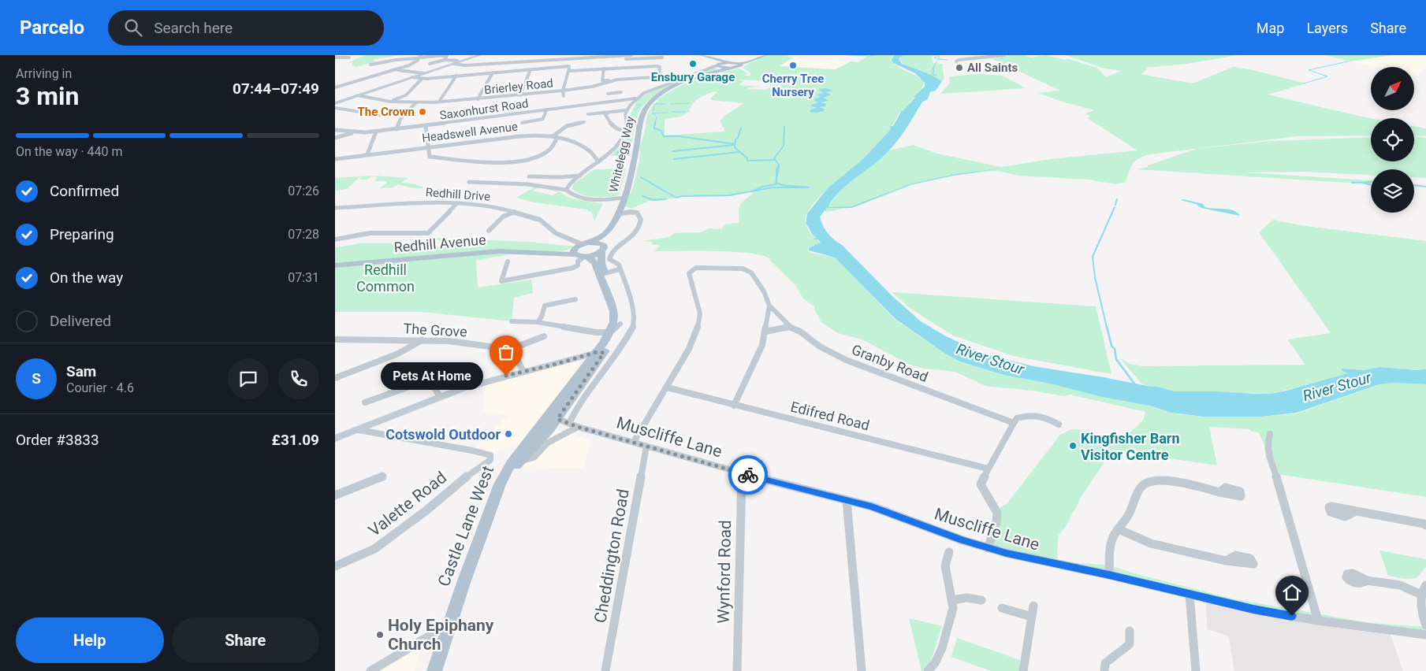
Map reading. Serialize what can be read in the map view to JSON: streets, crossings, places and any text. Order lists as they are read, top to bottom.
{
  "streets": {
    "main road": ["Whitelegg Way", "Redhill Avenue", "Castle Lane West"],
    "street": [
      "Brierley Road",
      "Saxonhurst Road",
      "Headswell Avenue",
      "Redhill Drive",
      "The Grove",
      "Granby Road",
      "Edifred Road",
      "Muscliffe Lane",
      "Valette Road",
      "Cheddington Road",
      "Wynford Road"
    ]
  },
  "crossings": [
    ["Whitelegg Way", "Redhill Drive"],
    ["Whitelegg Way", "Redhill Avenue"],
    ["Redhill Drive", "Redhill Avenue"],
    ["Muscliffe Lane", "Castle Lane West"],
    ["Muscliffe Lane", "Cheddington Road"],
    ["Muscliffe Lane", "Wynford Road"]
  ],
  "water": ["River Stour"],
  "parks": ["Redhill Common"],
  "places": [
    "Ensbury Garage",
    "Cherry Tree Nursery",
    "All Saints",
    "The Crown",
    "Pets At Home",
    "Cotswold Outdoor",
    "Kingfisher Barn Visitor Centre",
    "Holy Epiphany Church"
  ],
  "north": "top right",
  "page": {
    "header": "Parcelo",
    "search": "Search here",
    "nav": ["Map", "Layers", "Share"],
    "heading": ["3 min", "Arriving in", "07:44–07:49"],
    "panel": [
      "Sam",
      "Courier · 4.6",
      "Order #3833",
      "£31.09"
    ],
    "bar": "On the way · 440 m",
    "list": [
      ["Confirmed", "07:26"],
      ["Preparing", "07:28"],
      ["On the way", "07:31"],
      "Delivered"
    ],
    "round": "S",
    "bubble": "Pets At Home",
    "buttons": ["Help", "Share"]
  }
}
